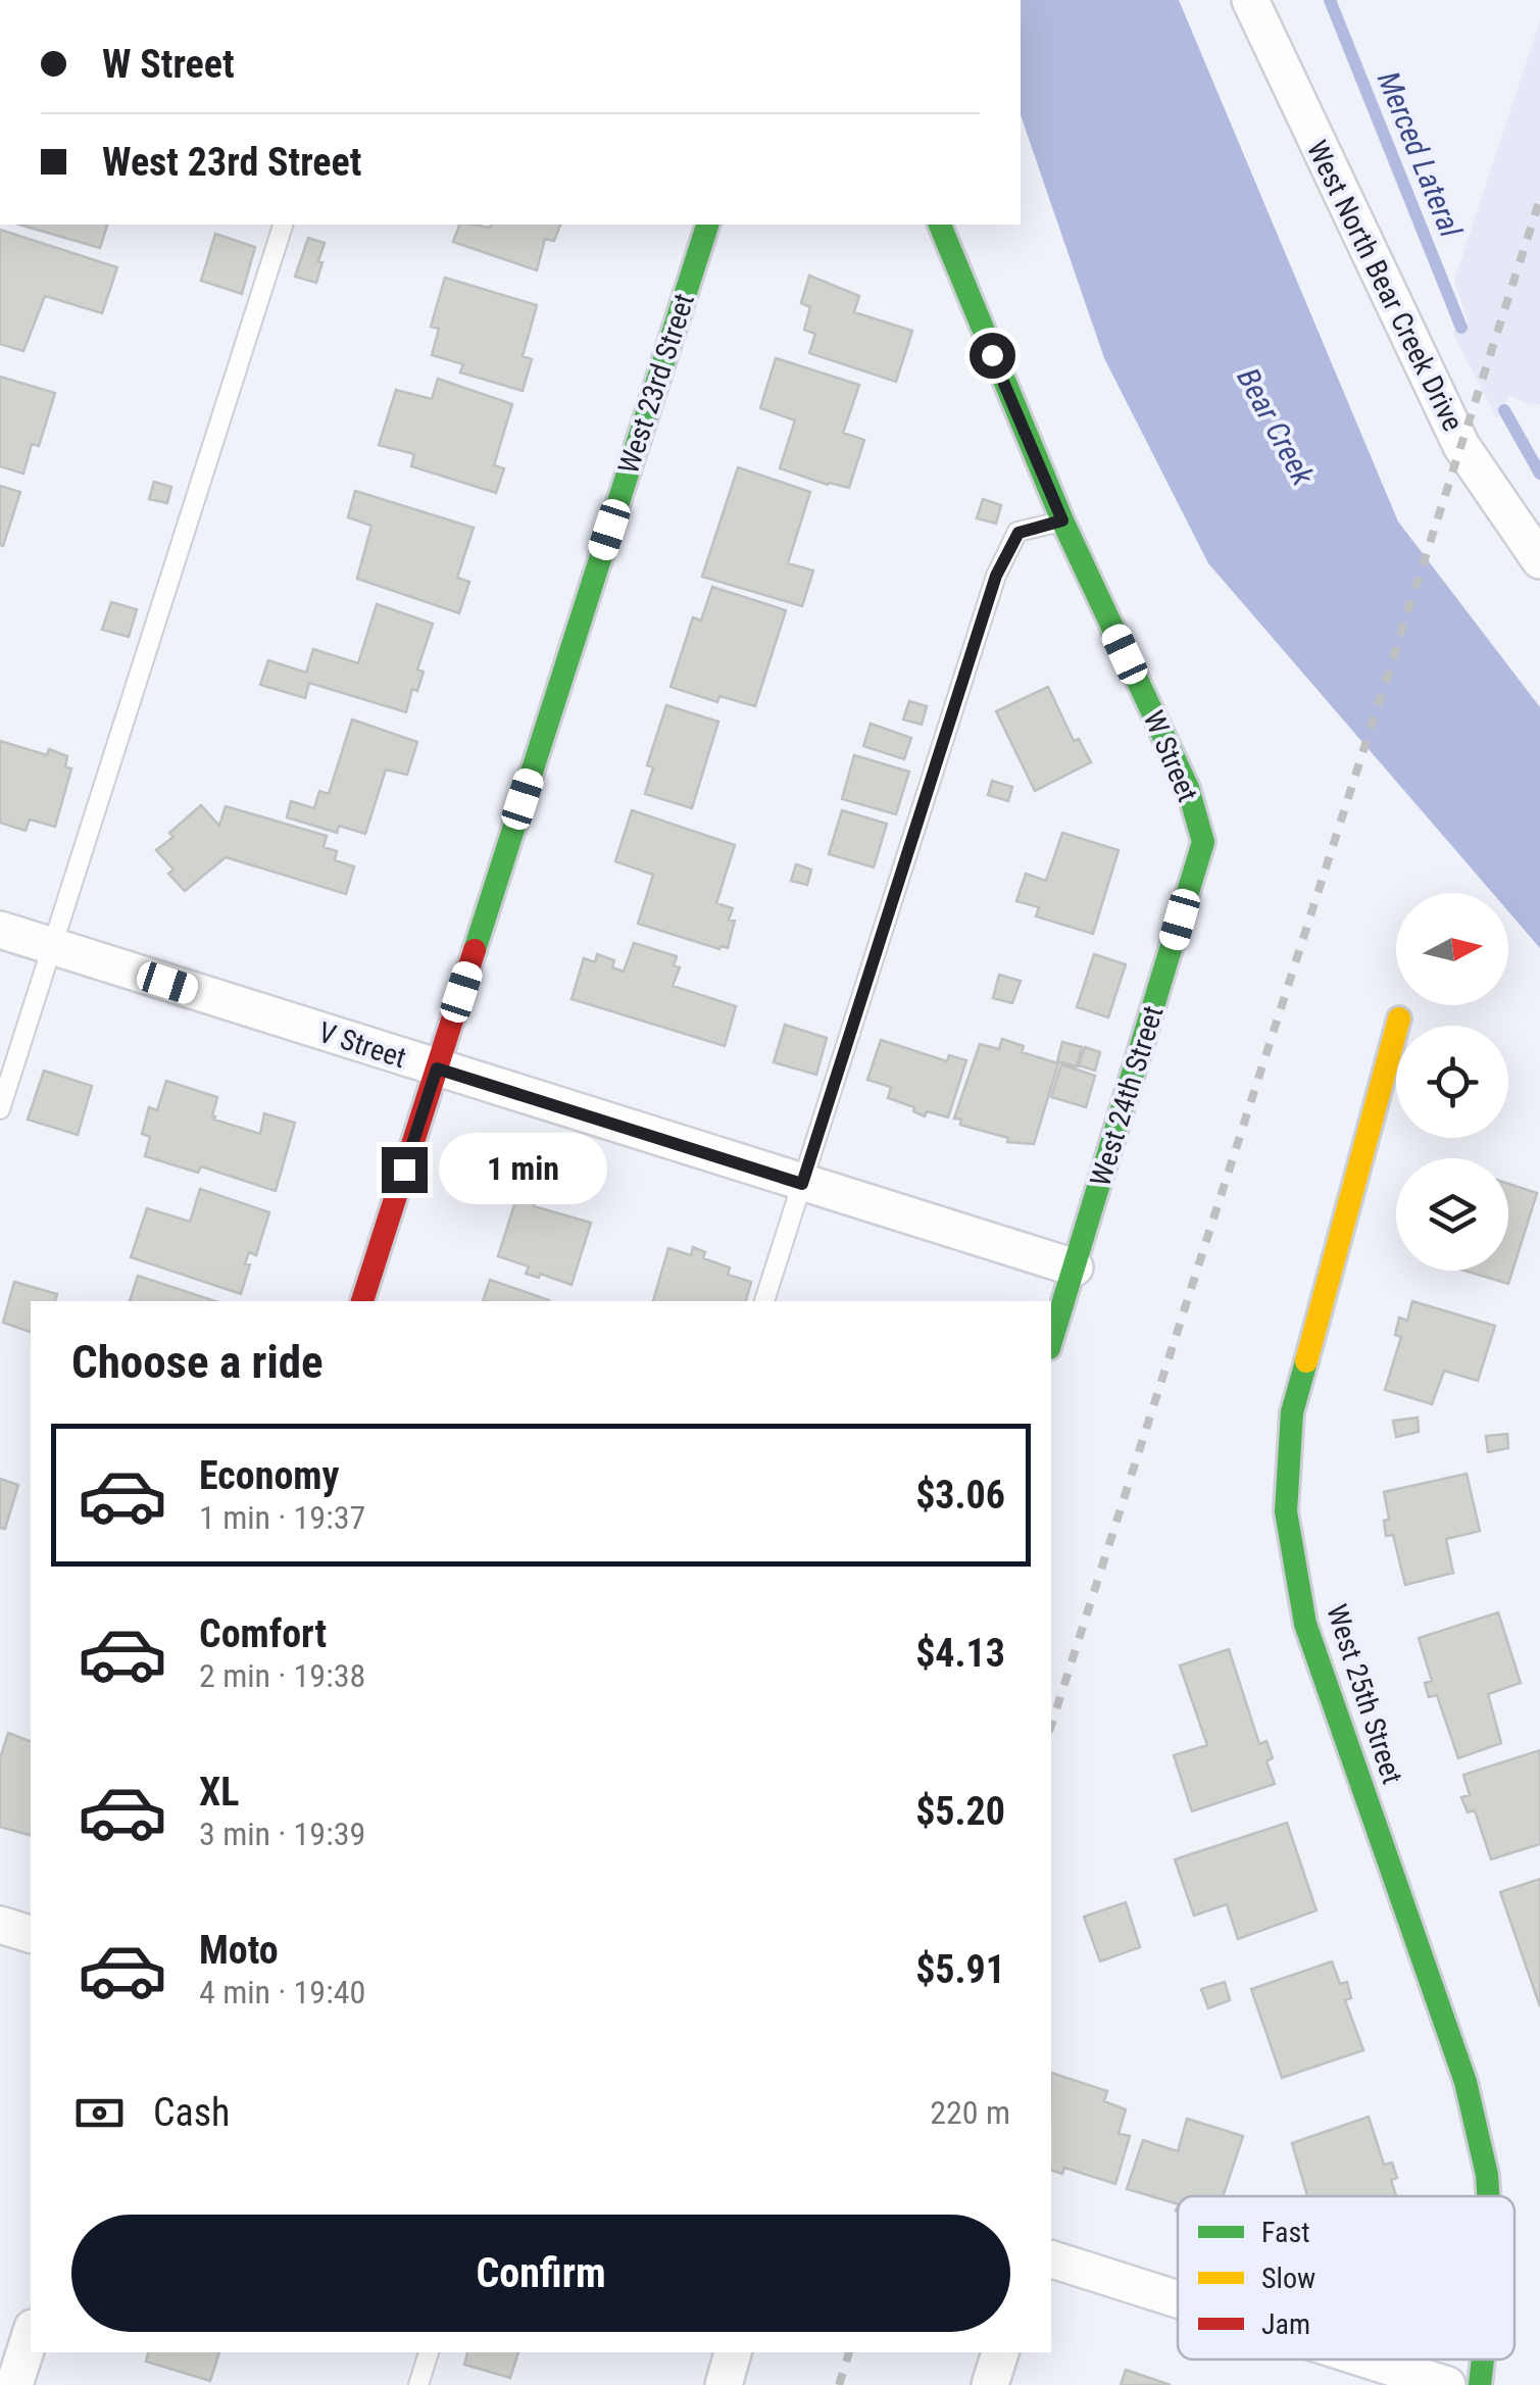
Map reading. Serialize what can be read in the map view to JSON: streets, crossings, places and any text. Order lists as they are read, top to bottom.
{
  "streets": {
    "street": [
      "West North Bear Creek Drive",
      "West 23rd Street",
      "W Street",
      "V Street",
      "West 24th Street",
      "West 25th Street"
    ]
  },
  "crossings": [
    ["West 23rd Street", "V Street"],
    ["W Street", "West 24th Street"],
    ["V Street", "West 24th Street"]
  ],
  "water": ["Merced Lateral", "Bear Creek"],
  "legend": ["Fast", "Slow", "Jam"],
  "north": "right",
  "page": {
    "banner": ["W Street", "West 23rd Street"],
    "bubble": "1 min",
    "heading": "Choose a ride",
    "list": [
      {
        "name": "Economy",
        "note": "1 min · 19:37",
        "value": "$3.06"
      },
      {
        "name": "Comfort",
        "note": "2 min · 19:38",
        "value": "$4.13"
      },
      {
        "name": "XL",
        "note": "3 min · 19:39",
        "value": "$5.20"
      },
      {
        "name": "Moto",
        "note": "4 min · 19:40",
        "value": "$5.91"
      }
    ],
    "pay": ["Cash", "220 m"],
    "buttons": "Confirm"
  }
}
